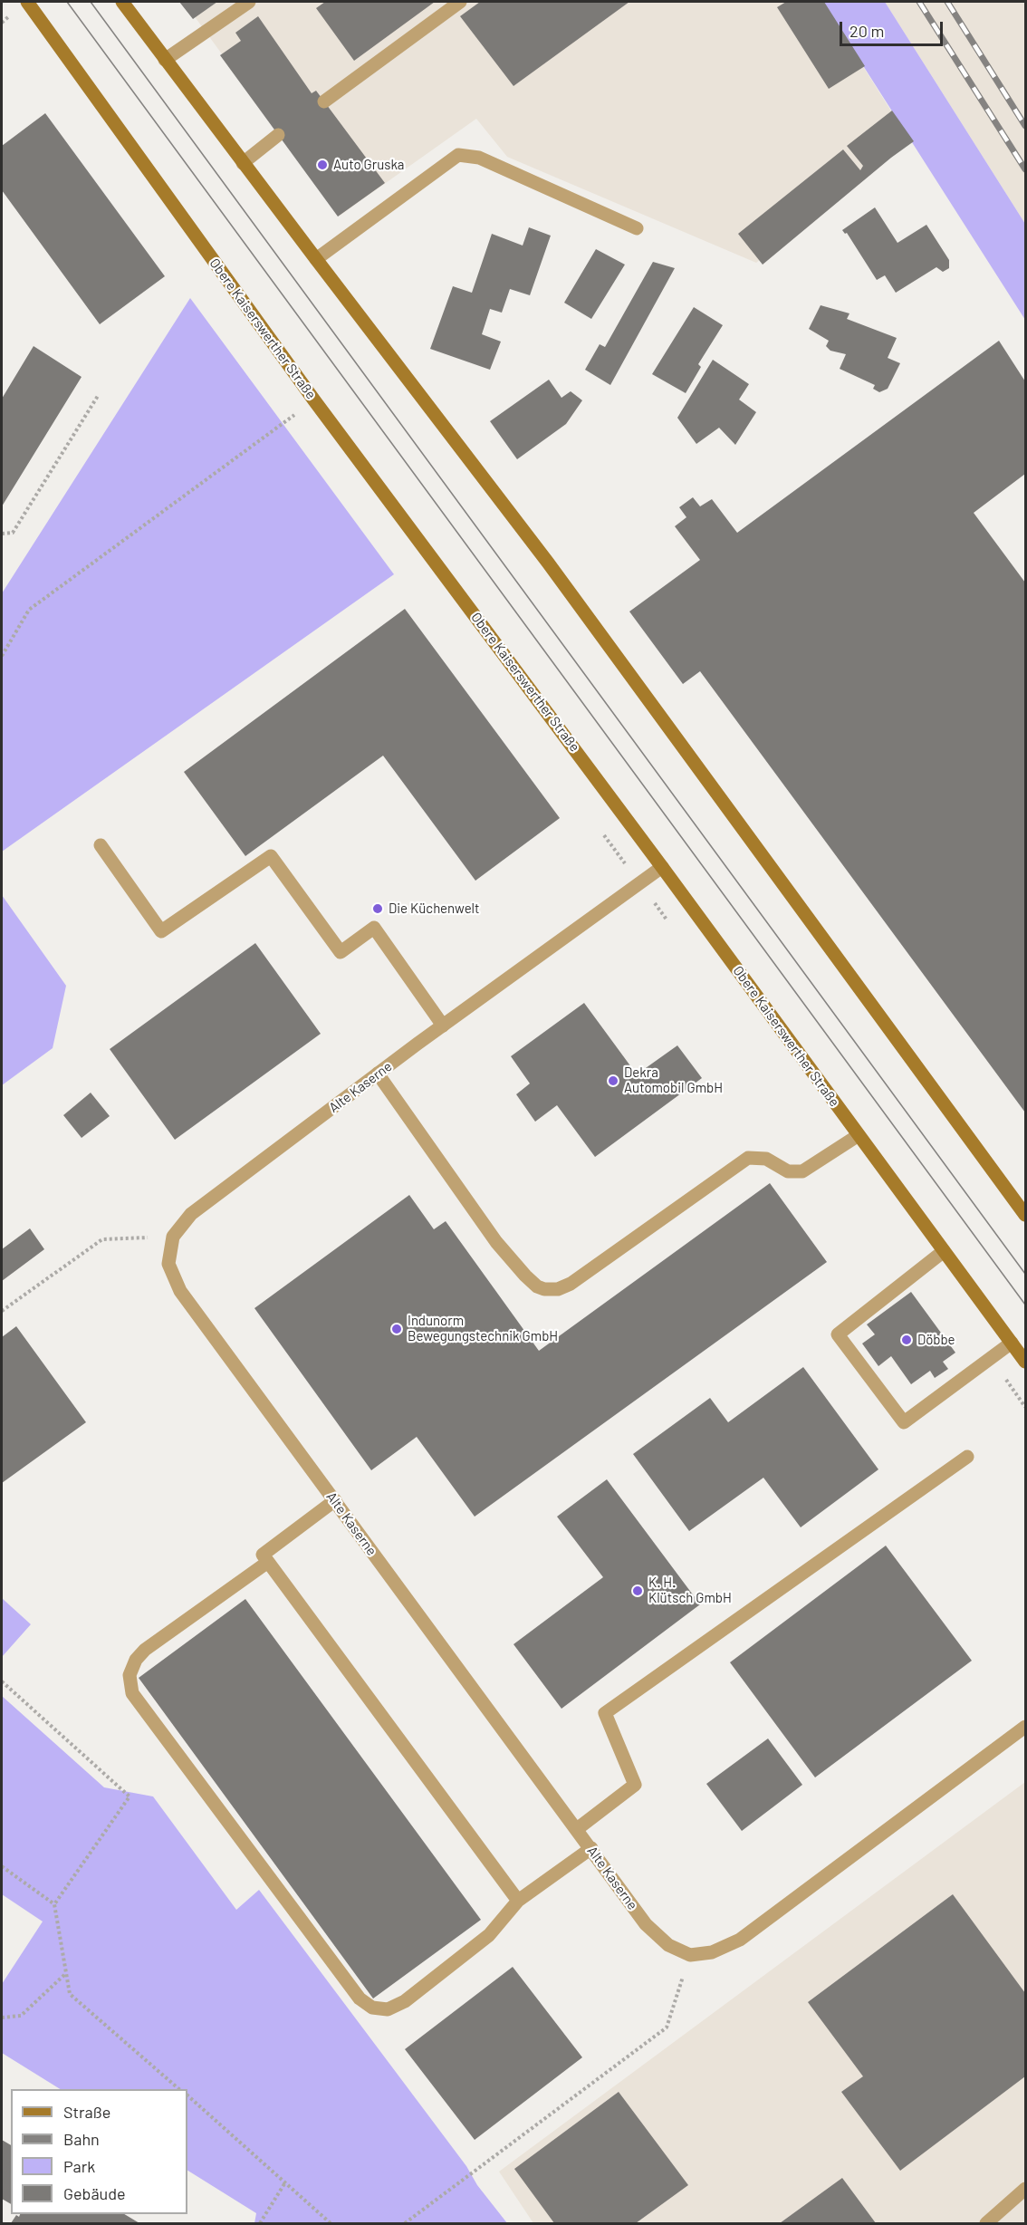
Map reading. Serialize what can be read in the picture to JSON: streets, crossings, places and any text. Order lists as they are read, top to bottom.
{
  "streets": {
    "street": ["Obere Kaiserswerther Straße", "Alte Kaserne"]
  },
  "crossings": [
    ["Obere Kaiserswerther Straße", "Alte Kaserne"]
  ],
  "places": [
    "Auto Gruska",
    "Die Küchenwelt",
    "Dekra Automobil GmbH",
    "Indunorm Bewegungstechnik GmbH",
    "Döbbe",
    "K. H. Klütsch GmbH"
  ],
  "legend": [
    "Straße",
    "Bahn",
    "Park",
    "Gebäude"
  ],
  "scale_bar": "20 m"
}
